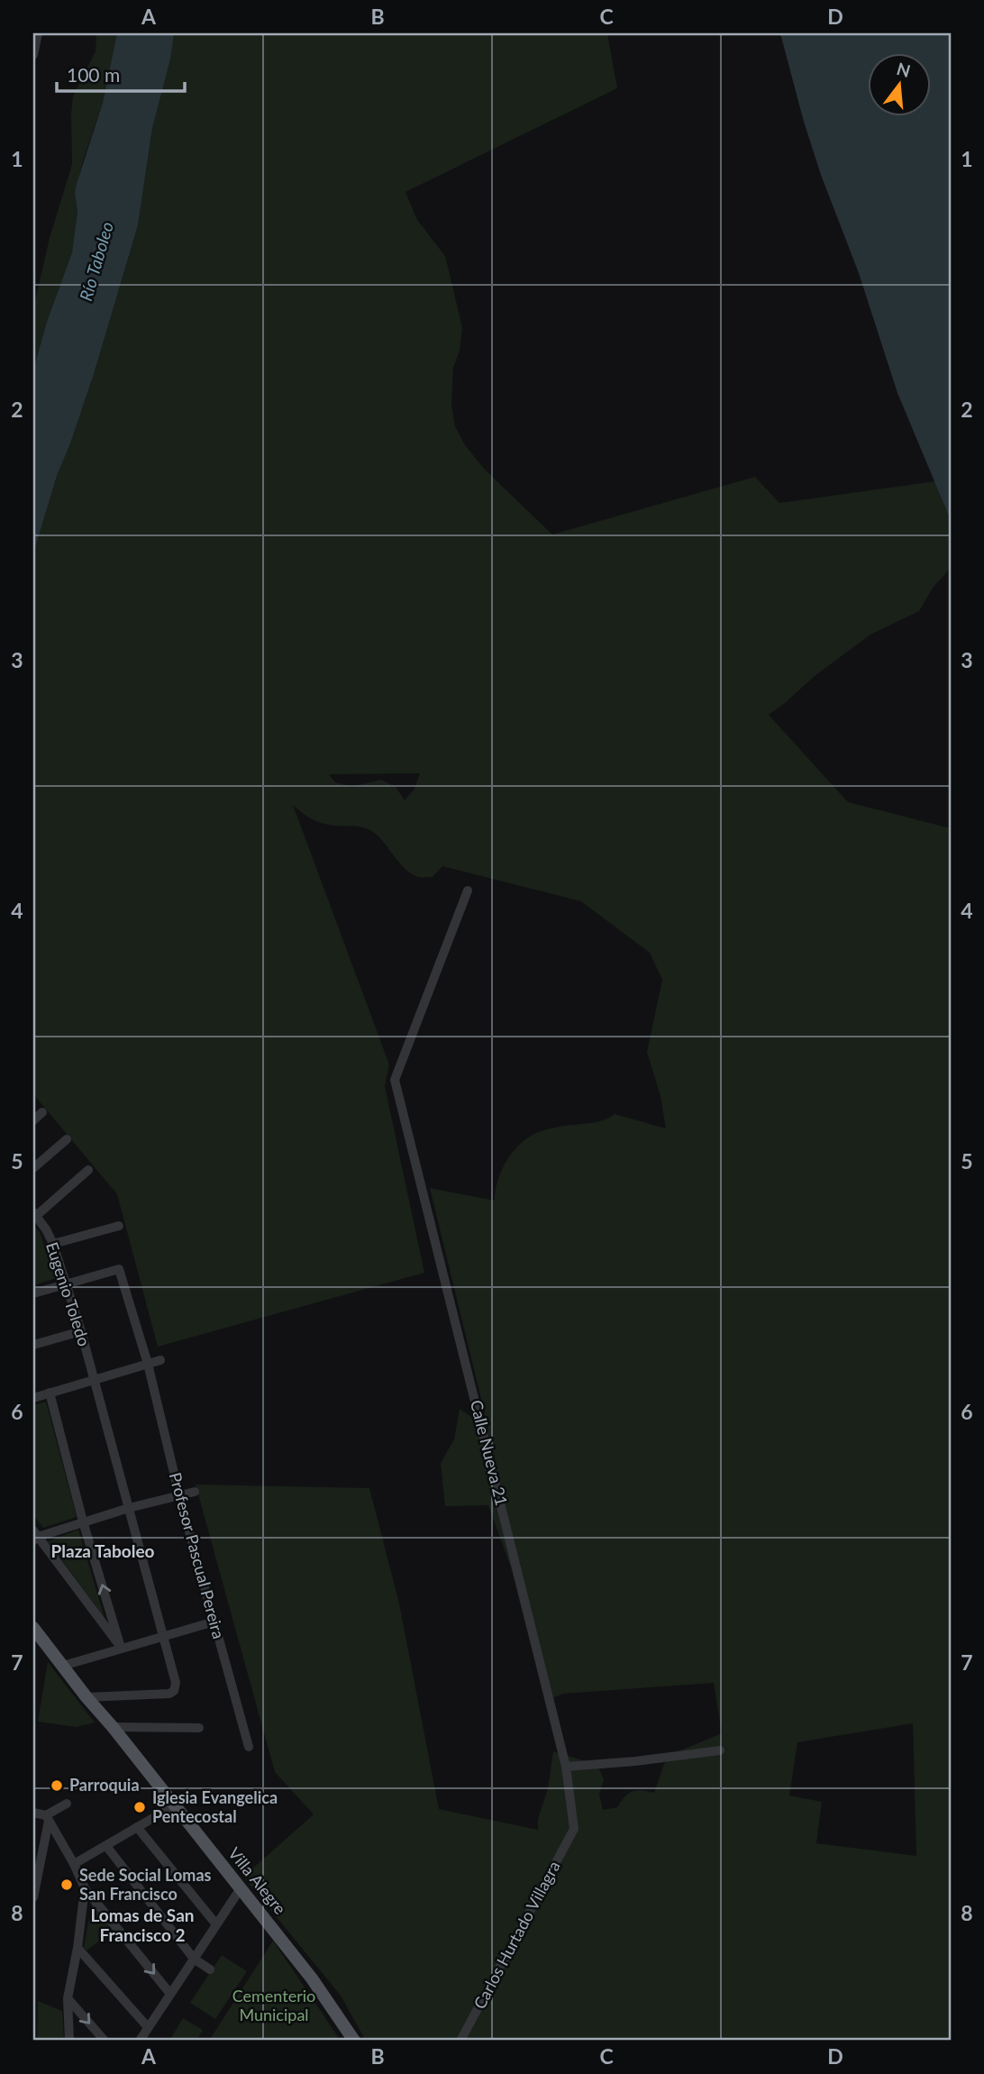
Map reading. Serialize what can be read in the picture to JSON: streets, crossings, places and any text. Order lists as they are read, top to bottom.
{
  "streets": {
    "main road": ["Villa Alegre"],
    "street": [
      "Eugenio Toledo",
      "Calle Nueva 21",
      "Profesor Pascual Pereira",
      "Carlos Hurtado Villagra"
    ]
  },
  "crossings": [
    ["Eugenio Toledo", "Profesor Pascual Pereira"],
    ["Eugenio Toledo", "Villa Alegre"],
    ["Calle Nueva 21", "Carlos Hurtado Villagra"]
  ],
  "districts": ["Plaza Taboleo", "Lomas de San Francisco 2"],
  "water": ["Río Taboleo"],
  "parks": ["Cementerio Municipal"],
  "places": ["Parroquia", "Iglesia Evangelica Pentecostal", "Sede Social Lomas San Francisco"],
  "scale_bar": "100 m",
  "north": "top",
  "grid": {
    "columns": [
      "A",
      "B",
      "C",
      "D"
    ],
    "rows": [
      "1",
      "2",
      "3",
      "4",
      "5",
      "6",
      "7",
      "8"
    ]
  }
}
